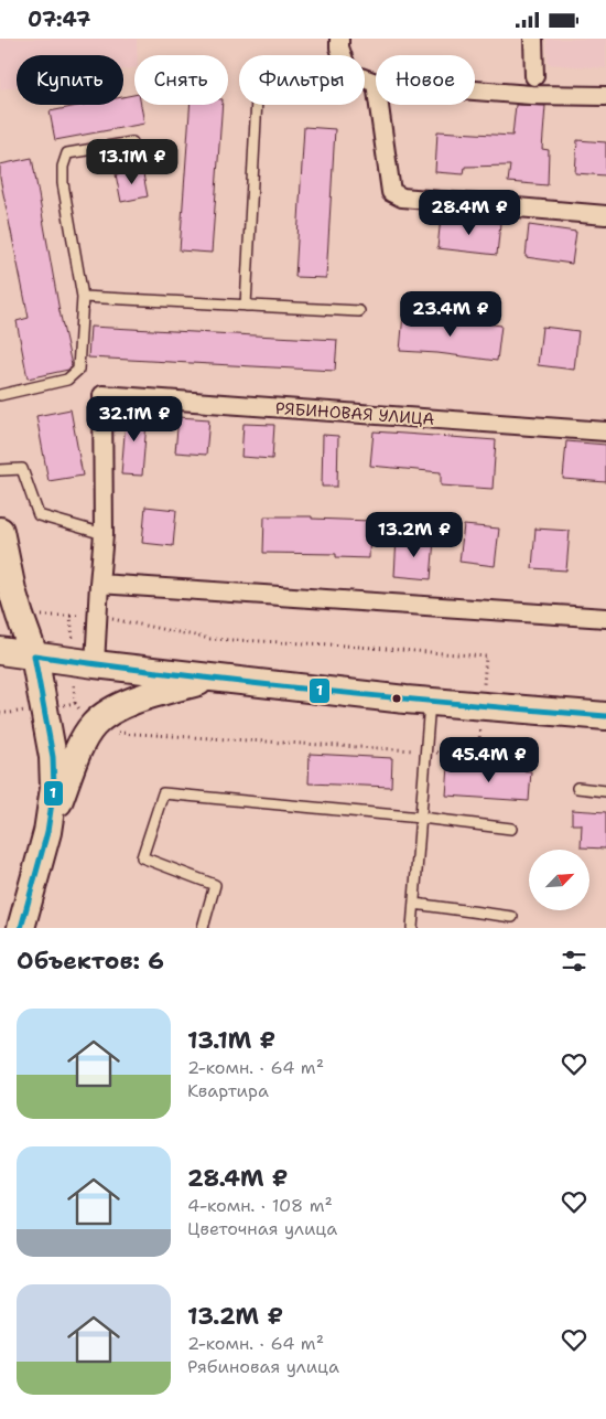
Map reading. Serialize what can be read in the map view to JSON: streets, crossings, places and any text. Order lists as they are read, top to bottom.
{
  "streets": {
    "street": ["РЯБИНОВАЯ УЛИЦА"]
  },
  "lines": ["transit line 1"],
  "north": "top right",
  "page": {
    "status": "07:47",
    "chip": [
      "Купить",
      "Снять",
      "Фильтры",
      "Новое"
    ],
    "price": [
      "13.1M ₽",
      "28.4M ₽",
      "23.4M ₽",
      "32.1M ₽",
      "13.2M ₽",
      "45.4M ₽"
    ],
    "heading": "Объектов: 6",
    "list": [
      {
        "name": "13.1M ₽",
        "note": "2-комн. · 64 m² · Квартира"
      },
      {
        "name": "28.4M ₽",
        "note": "4-комн. · 108 m² · Цветочная улица"
      },
      {
        "name": "13.2M ₽",
        "note": "2-комн. · 64 m² · Рябиновая улица"
      }
    ]
  }
}
